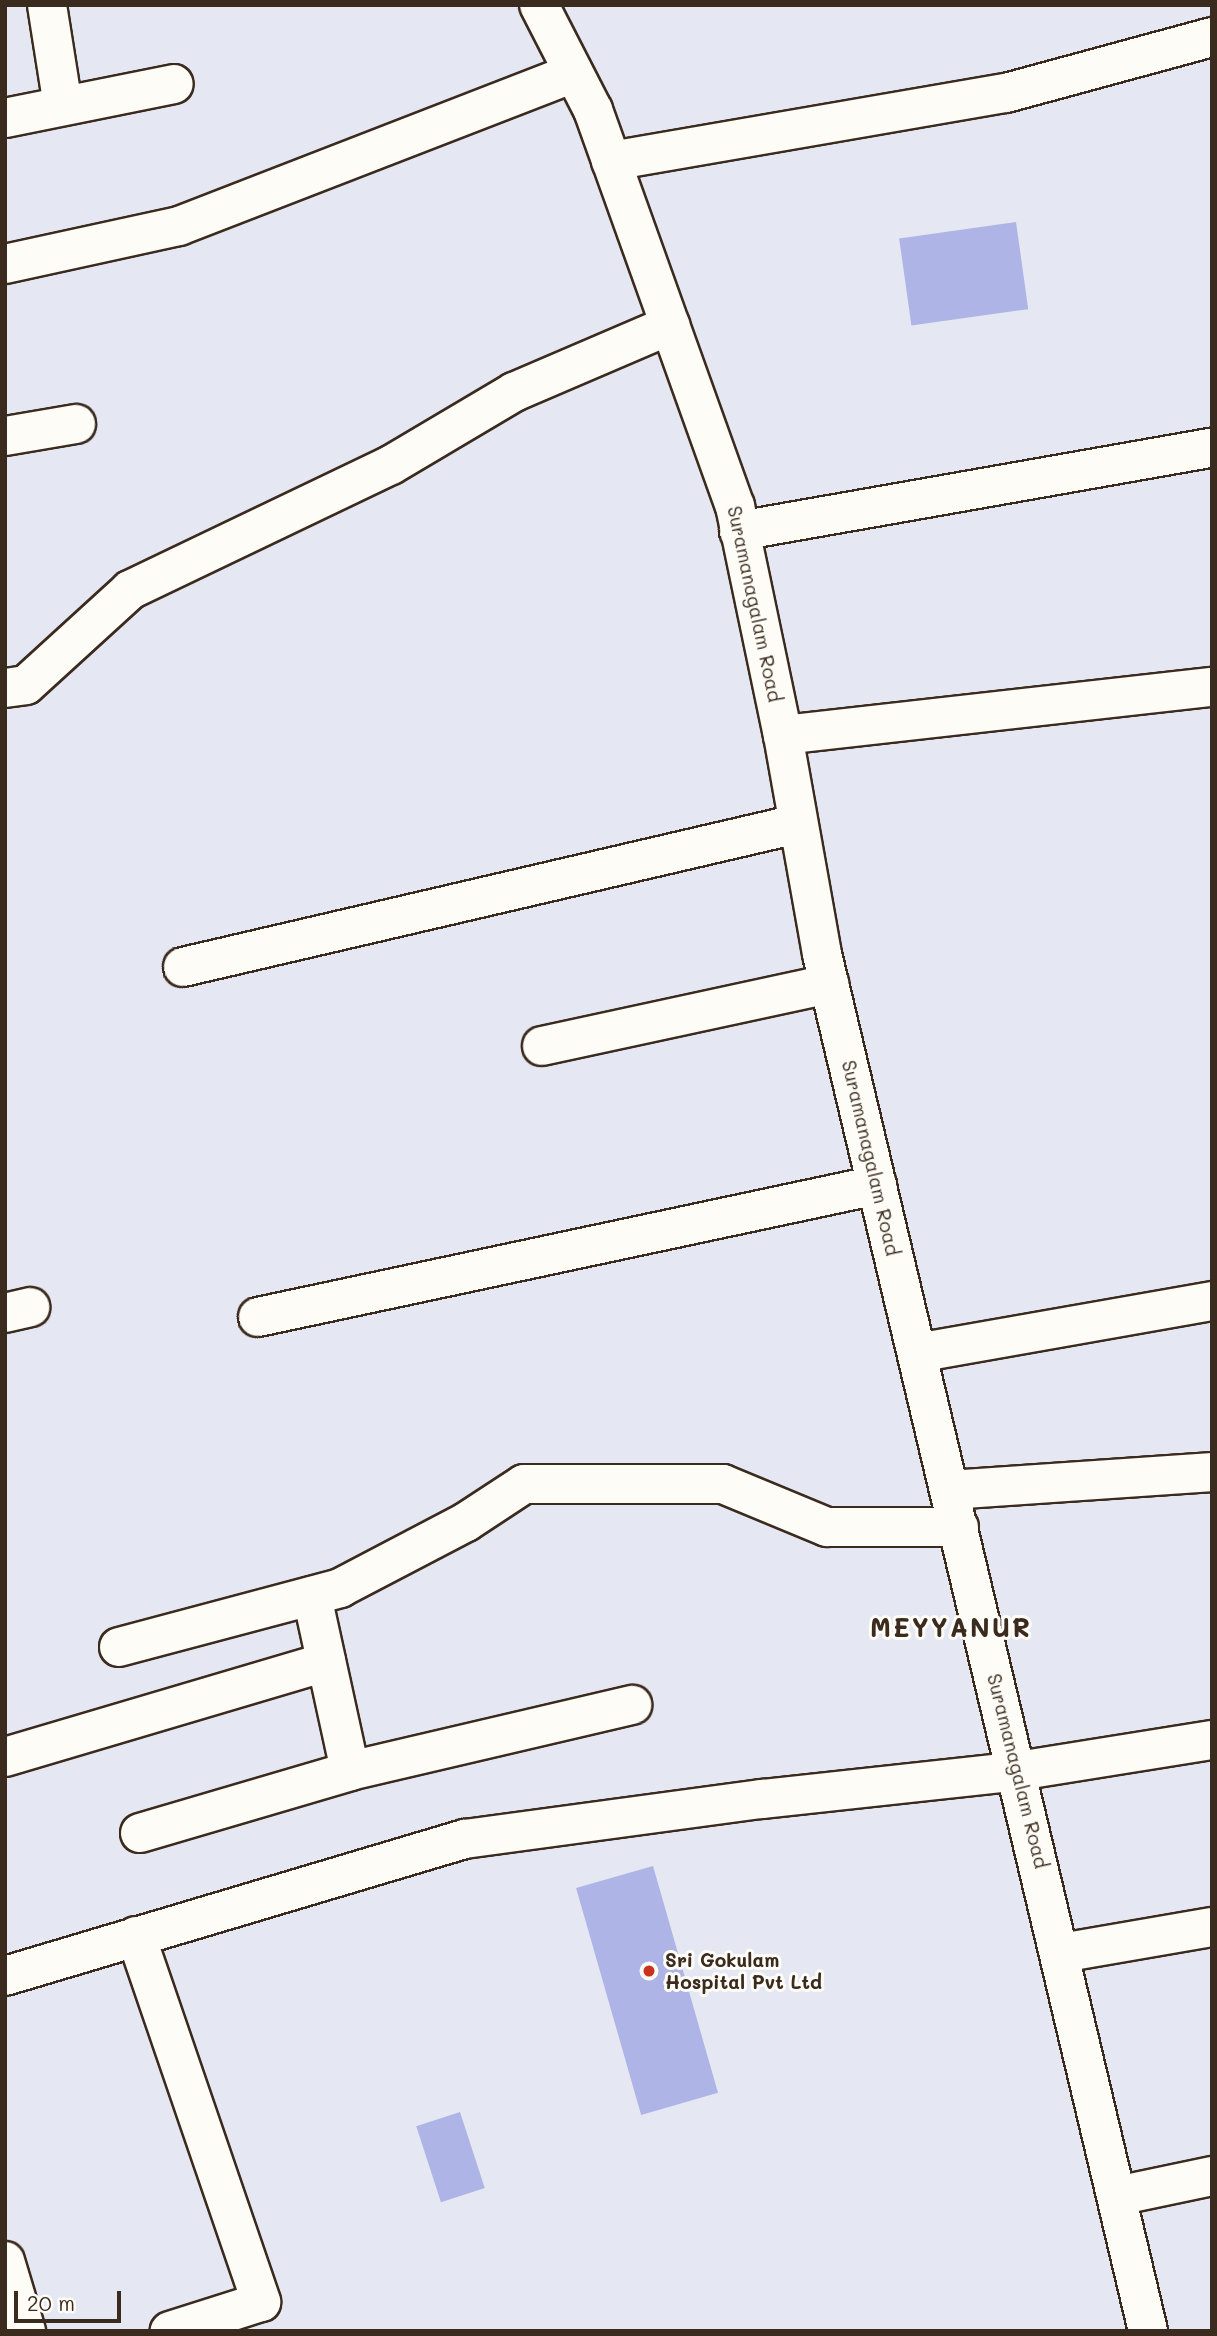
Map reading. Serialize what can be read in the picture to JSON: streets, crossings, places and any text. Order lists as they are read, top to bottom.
{
  "streets": {
    "street": ["Suramanagalam Road"]
  },
  "districts": ["MEYYANUR"],
  "places": ["Sri Gokulam Hospital Pvt Ltd"],
  "scale_bar": "20 m"
}
